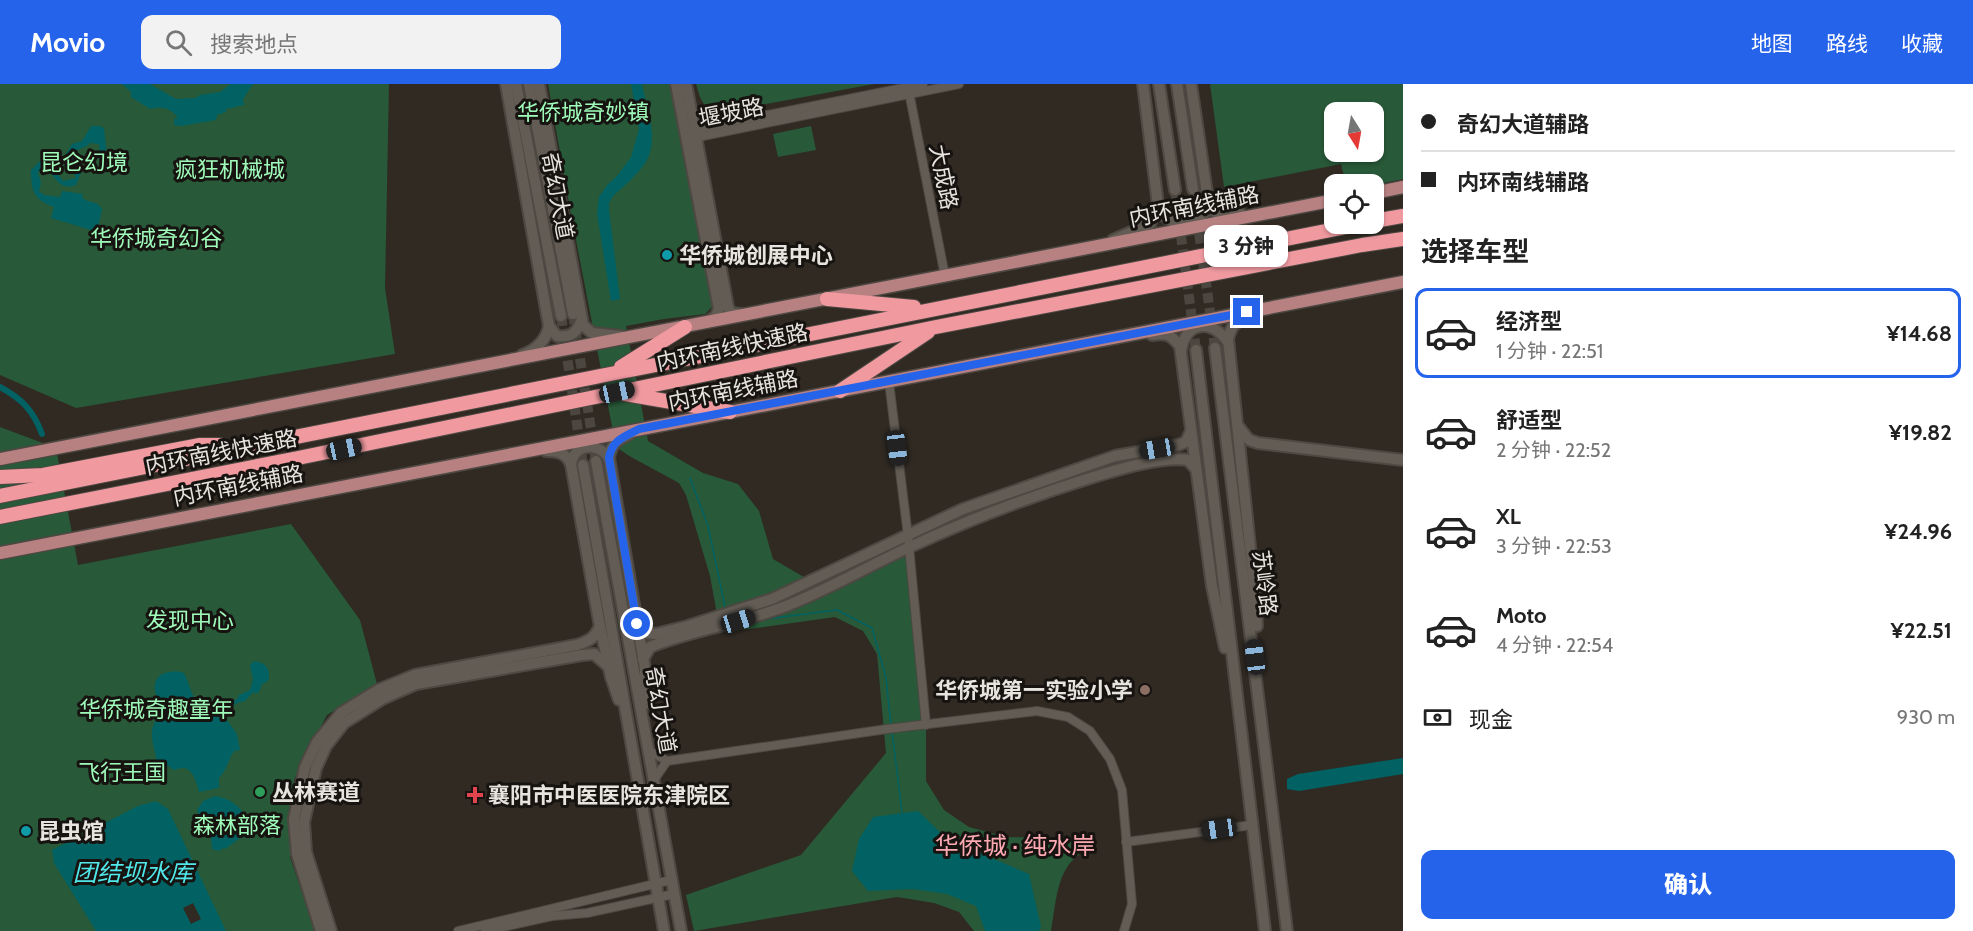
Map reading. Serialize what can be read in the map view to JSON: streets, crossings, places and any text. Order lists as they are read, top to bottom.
{
  "streets": {
    "highway": ["内环南线快速路"],
    "main road": ["内环南线辅路"],
    "street": [
      "堰坡路",
      "大成路",
      "奇幻大道",
      "苏岭路"
    ]
  },
  "crossings": [
    ["堰坡路", "大成路"],
    ["大成路", "内环南线辅路"]
  ],
  "districts": ["华侨城 · 纯水岸"],
  "water": ["团结坝水库"],
  "parks": [
    "华侨城奇妙镇",
    "昆仑幻境",
    "疯狂机械城",
    "华侨城奇幻谷",
    "发现中心",
    "华侨城奇趣童年",
    "飞行王国",
    "森林部落"
  ],
  "places": {
    "other": [
      "华侨城创展中心",
      "华侨城第一实验小学",
      "丛林赛道",
      "昆虫馆"
    ],
    "health": ["襄阳市中医医院东津院区"]
  },
  "north": "bottom",
  "page": {
    "header": "Movio",
    "search": "搜索地点",
    "nav": ["地图", "路线", "收藏"],
    "banner": ["奇幻大道辅路", "内环南线辅路"],
    "heading": "选择车型",
    "bubble": "3 分钟",
    "list": [
      {
        "name": "经济型",
        "note": "1 分钟 · 22:51",
        "value": "¥14.68"
      },
      {
        "name": "舒适型",
        "note": "2 分钟 · 22:52",
        "value": "¥19.82"
      },
      {
        "name": "XL",
        "note": "3 分钟 · 22:53",
        "value": "¥24.96"
      },
      {
        "name": "Moto",
        "note": "4 分钟 · 22:54",
        "value": "¥22.51"
      }
    ],
    "pay": ["现金", "930 m"],
    "buttons": "确认"
  }
}
